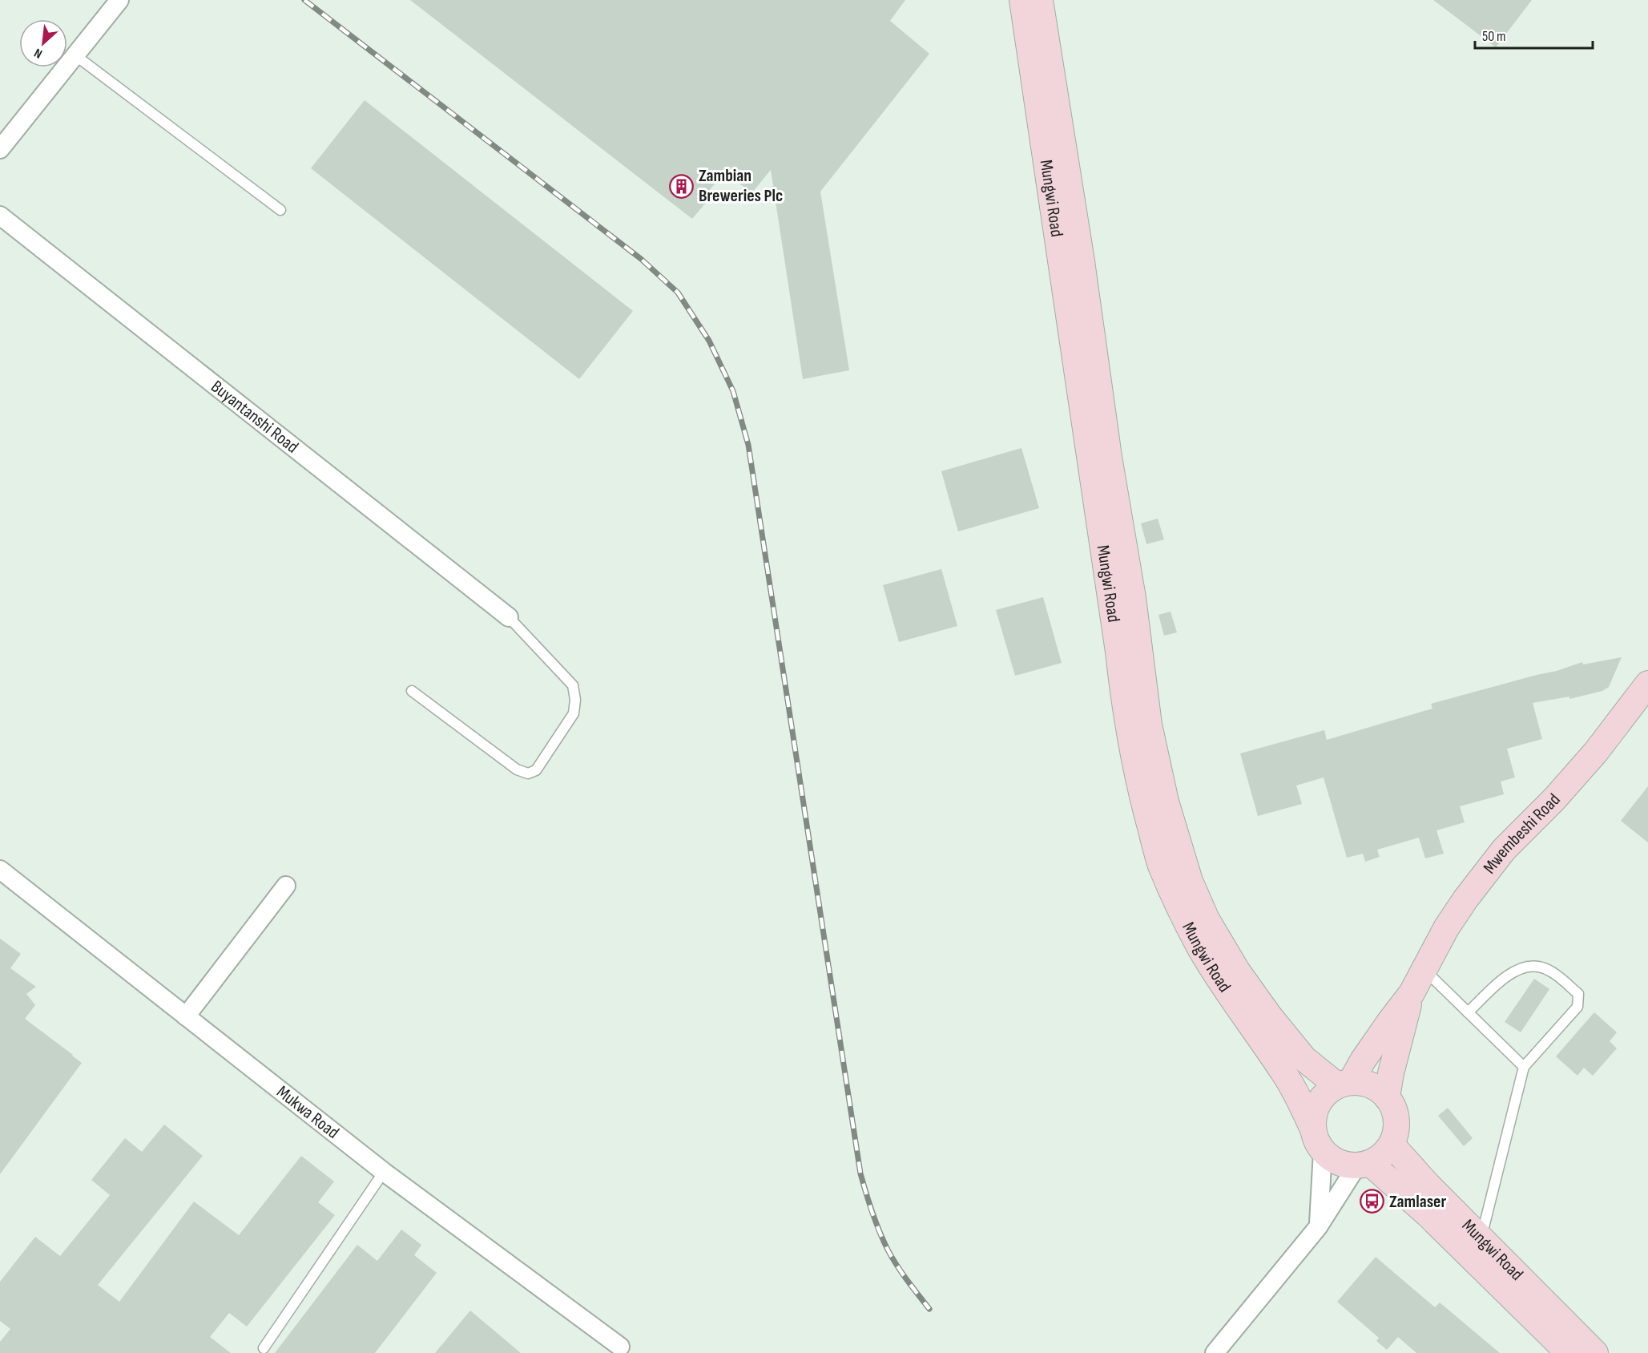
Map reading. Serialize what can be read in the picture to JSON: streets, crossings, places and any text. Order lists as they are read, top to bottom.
{
  "streets": {
    "main road": ["Mungwi Road", "Mwembeshi Road"],
    "street": ["Buyantanshi Road", "Mukwa Road"]
  },
  "places": {
    "building": ["Zambian Breweries Plc"],
    "bus stop": ["Zamlaser"]
  },
  "scale_bar": "50 m",
  "north": "bottom left"
}
